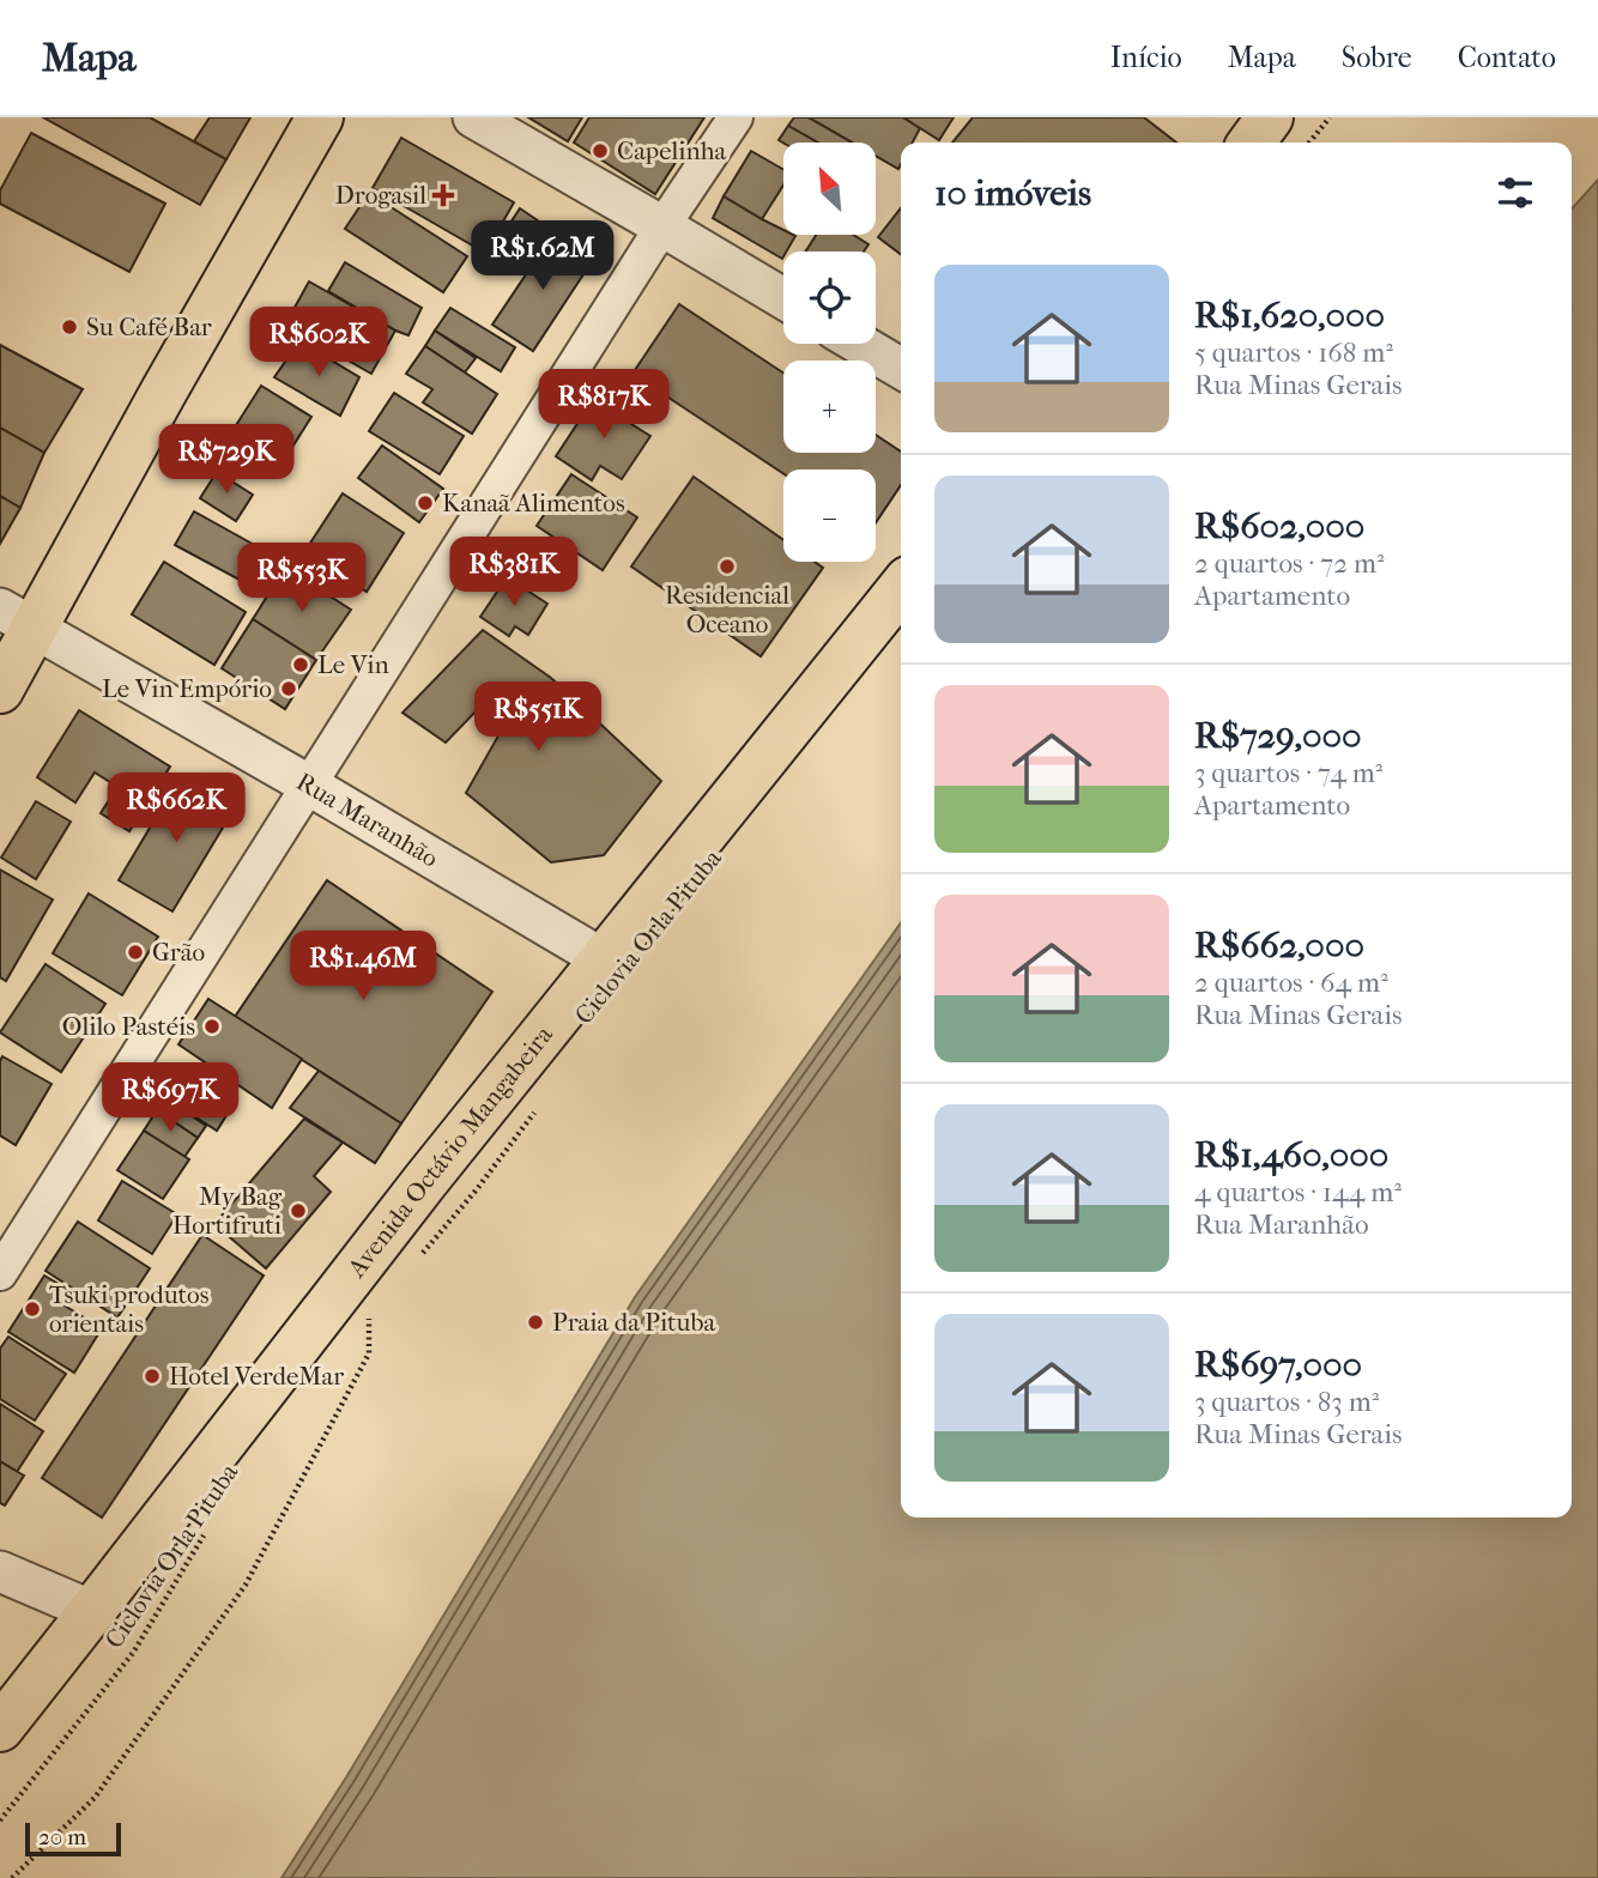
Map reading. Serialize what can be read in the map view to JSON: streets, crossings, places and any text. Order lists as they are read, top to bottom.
{
  "streets": {
    "main road": ["Avenida Octávio Mangabeira"],
    "street": ["Rua Maranhão"],
    "path": ["Ciclovia Orla Pituba"]
  },
  "crossings": [
    ["Rua Maranhão", "Avenida Octávio Mangabeira"]
  ],
  "places": {
    "other": [
      "Capelinha",
      "Su Café Bar",
      "Kanaã Alimentos",
      "Residencial Oceano",
      "Le Vin",
      "Le Vin Empório",
      "Grão",
      "Olilo Pastéis",
      "My Bag Hortifruti",
      "Tsuki produtos orientais",
      "Praia da Pituba",
      "Hotel VerdeMar"
    ],
    "health": ["Drogasil"]
  },
  "scale_bar": "20 m",
  "north": "top left",
  "page": {
    "header": "Mapa",
    "nav": [
      "Início",
      "Mapa",
      "Sobre",
      "Contato"
    ],
    "map_buttons": ["+", "−"],
    "heading": "10 imóveis",
    "price": [
      "R$1.62M",
      "R$602K",
      "R$817K",
      "R$729K",
      "R$381K",
      "R$553K",
      "R$551K",
      "R$662K",
      "R$1.46M",
      "R$697K"
    ],
    "list": [
      {
        "name": "R$1,620,000",
        "note": "5 quartos · 168 m² · Rua Minas Gerais"
      },
      {
        "name": "R$602,000",
        "note": "2 quartos · 72 m² · Apartamento"
      },
      {
        "name": "R$729,000",
        "note": "3 quartos · 74 m² · Apartamento"
      },
      {
        "name": "R$662,000",
        "note": "2 quartos · 64 m² · Rua Minas Gerais"
      },
      {
        "name": "R$1,460,000",
        "note": "4 quartos · 144 m² · Rua Maranhão"
      },
      {
        "name": "R$697,000",
        "note": "3 quartos · 83 m² · Rua Minas Gerais"
      }
    ],
    "scale": "20 m"
  }
}
